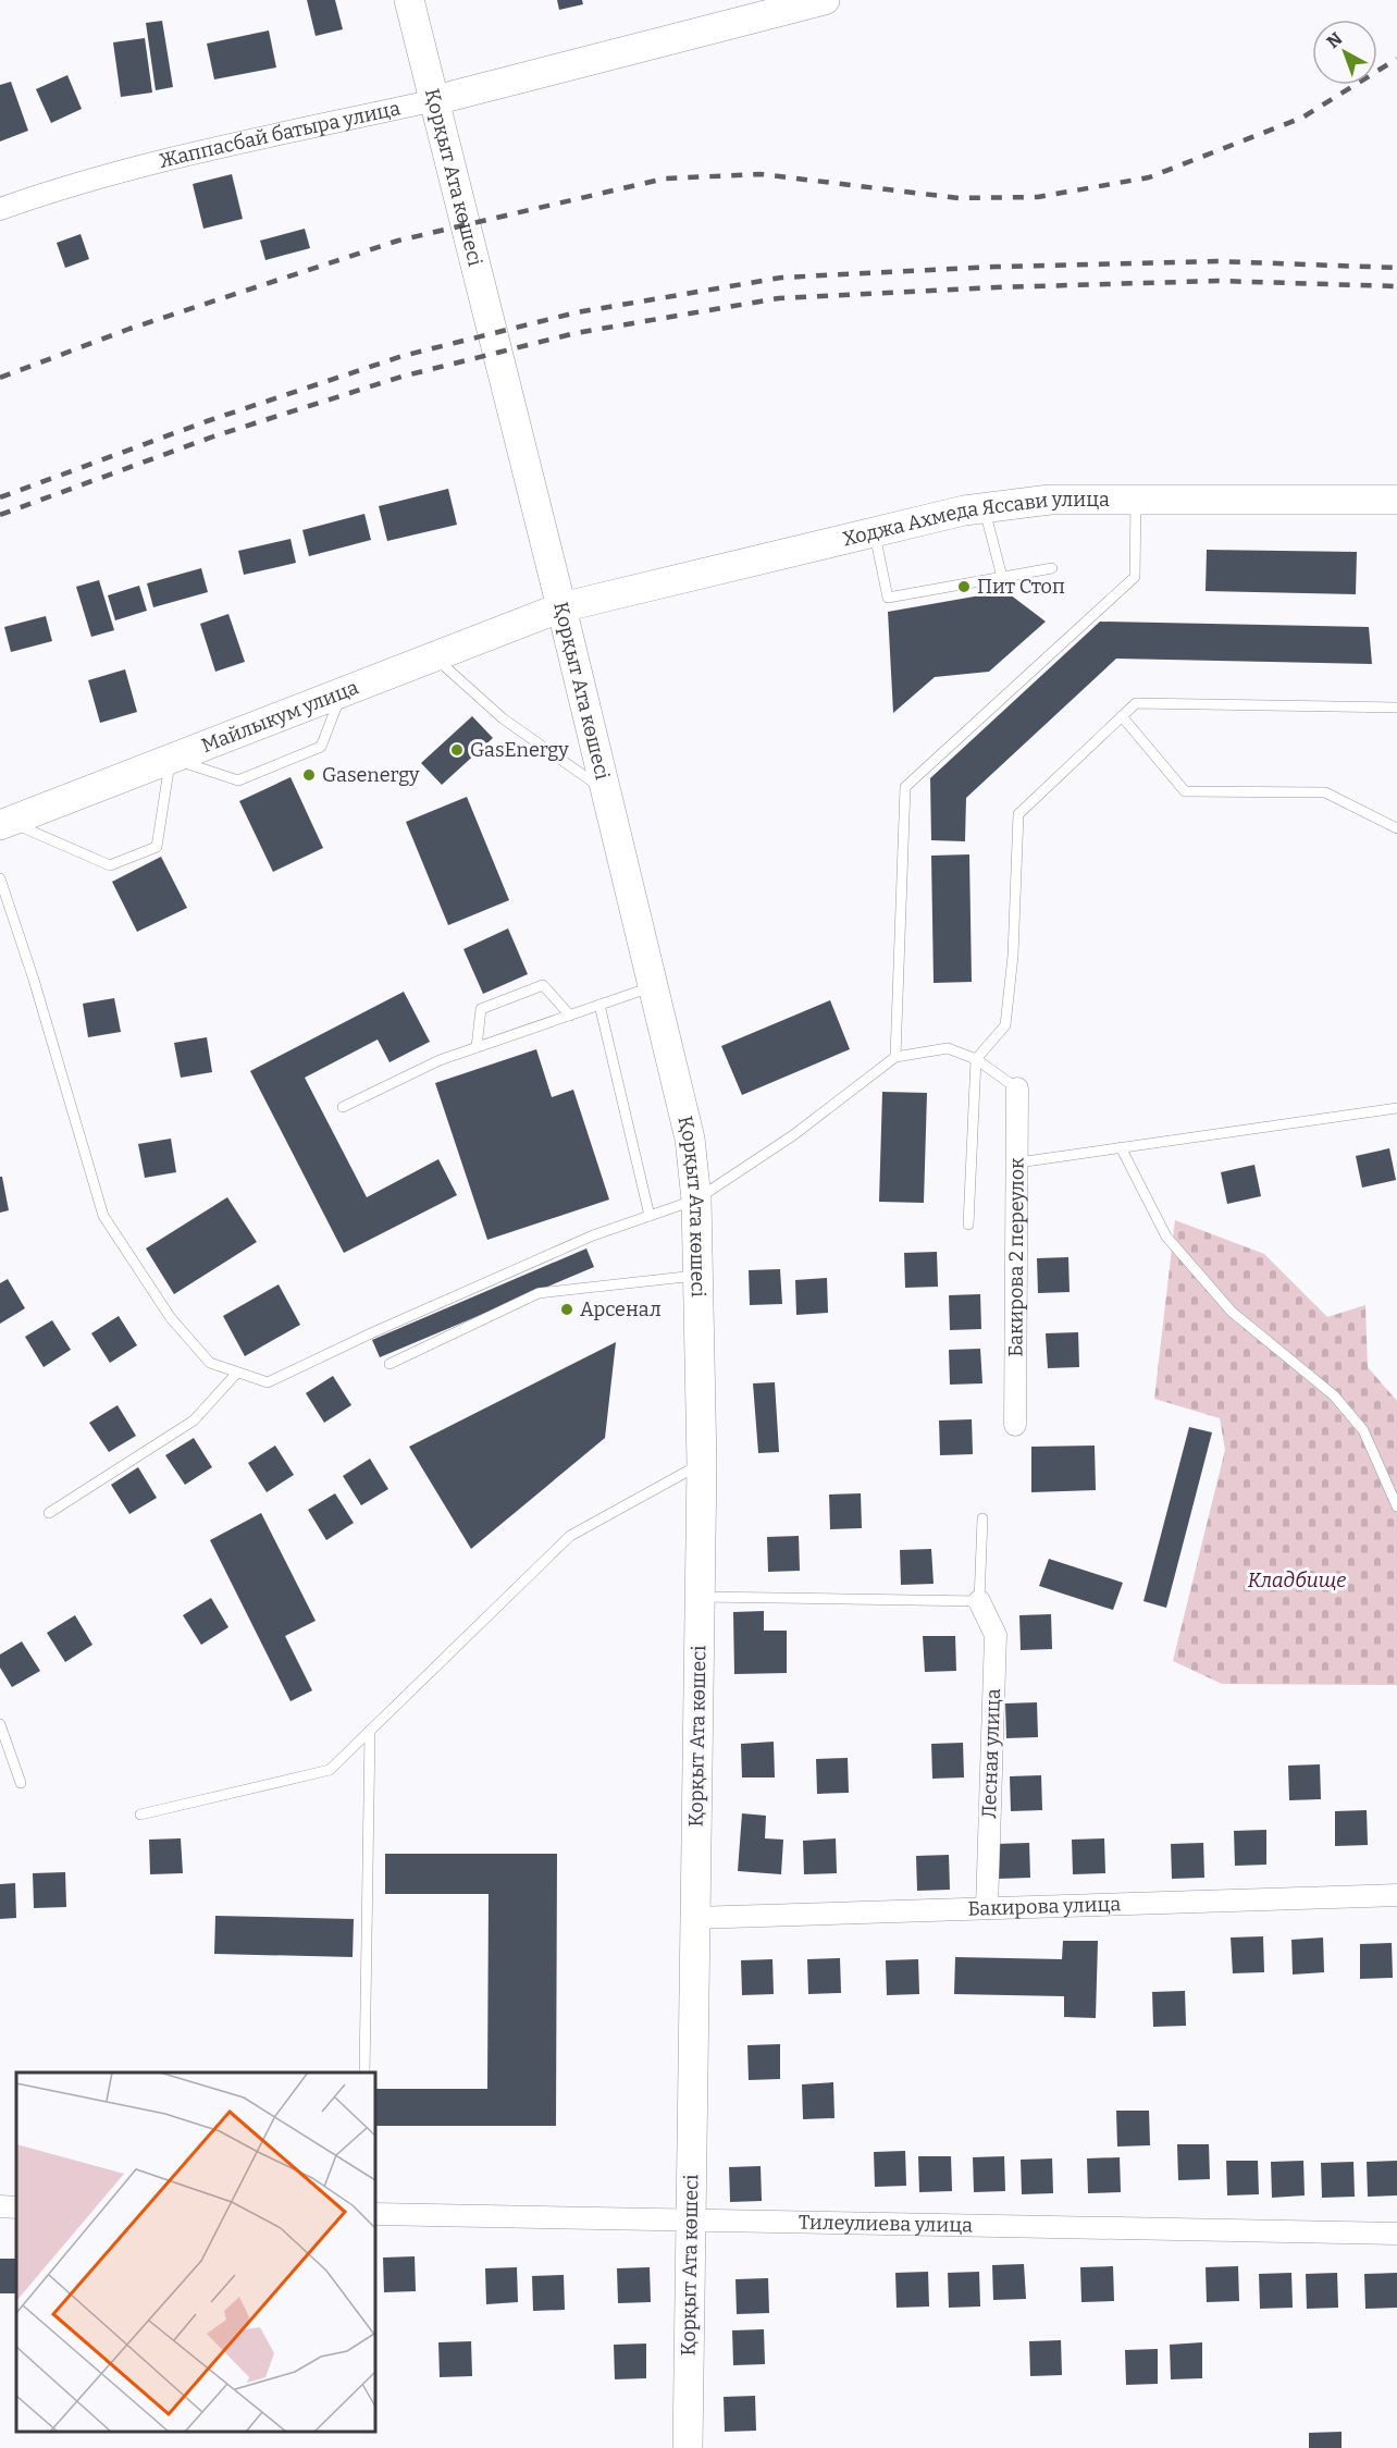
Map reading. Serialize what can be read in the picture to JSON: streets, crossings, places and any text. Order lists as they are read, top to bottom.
{
  "streets": {
    "main road": [
      "Жаппасбай батыра улица",
      "Қорқыт Ата көшесі",
      "Ходжа Ахмеда Яссави улица",
      "Майлыкум улица"
    ],
    "street": [
      "Бакирова 2 переулок",
      "Лесная улица",
      "Бакирова улица",
      "Тилеулиева улица"
    ]
  },
  "crossings": [
    ["Жаппасбай батыра улица", "Қорқыт Ата көшесі"],
    ["Қорқыт Ата көшесі", "Ходжа Ахмеда Яссави улица"],
    ["Қорқыт Ата көшесі", "Майлыкум улица"],
    ["Қорқыт Ата көшесі", "Бакирова улица"],
    ["Қорқыт Ата көшесі", "Тилеулиева улица"],
    ["Ходжа Ахмеда Яссави улица", "Майлыкум улица"],
    ["Лесная улица", "Бакирова улица"]
  ],
  "parks": ["Кладбище"],
  "places": [
    "Пит Стоп",
    "GasEnergy",
    "Gasenergy",
    "Арсенал"
  ],
  "north": "top left"
}
